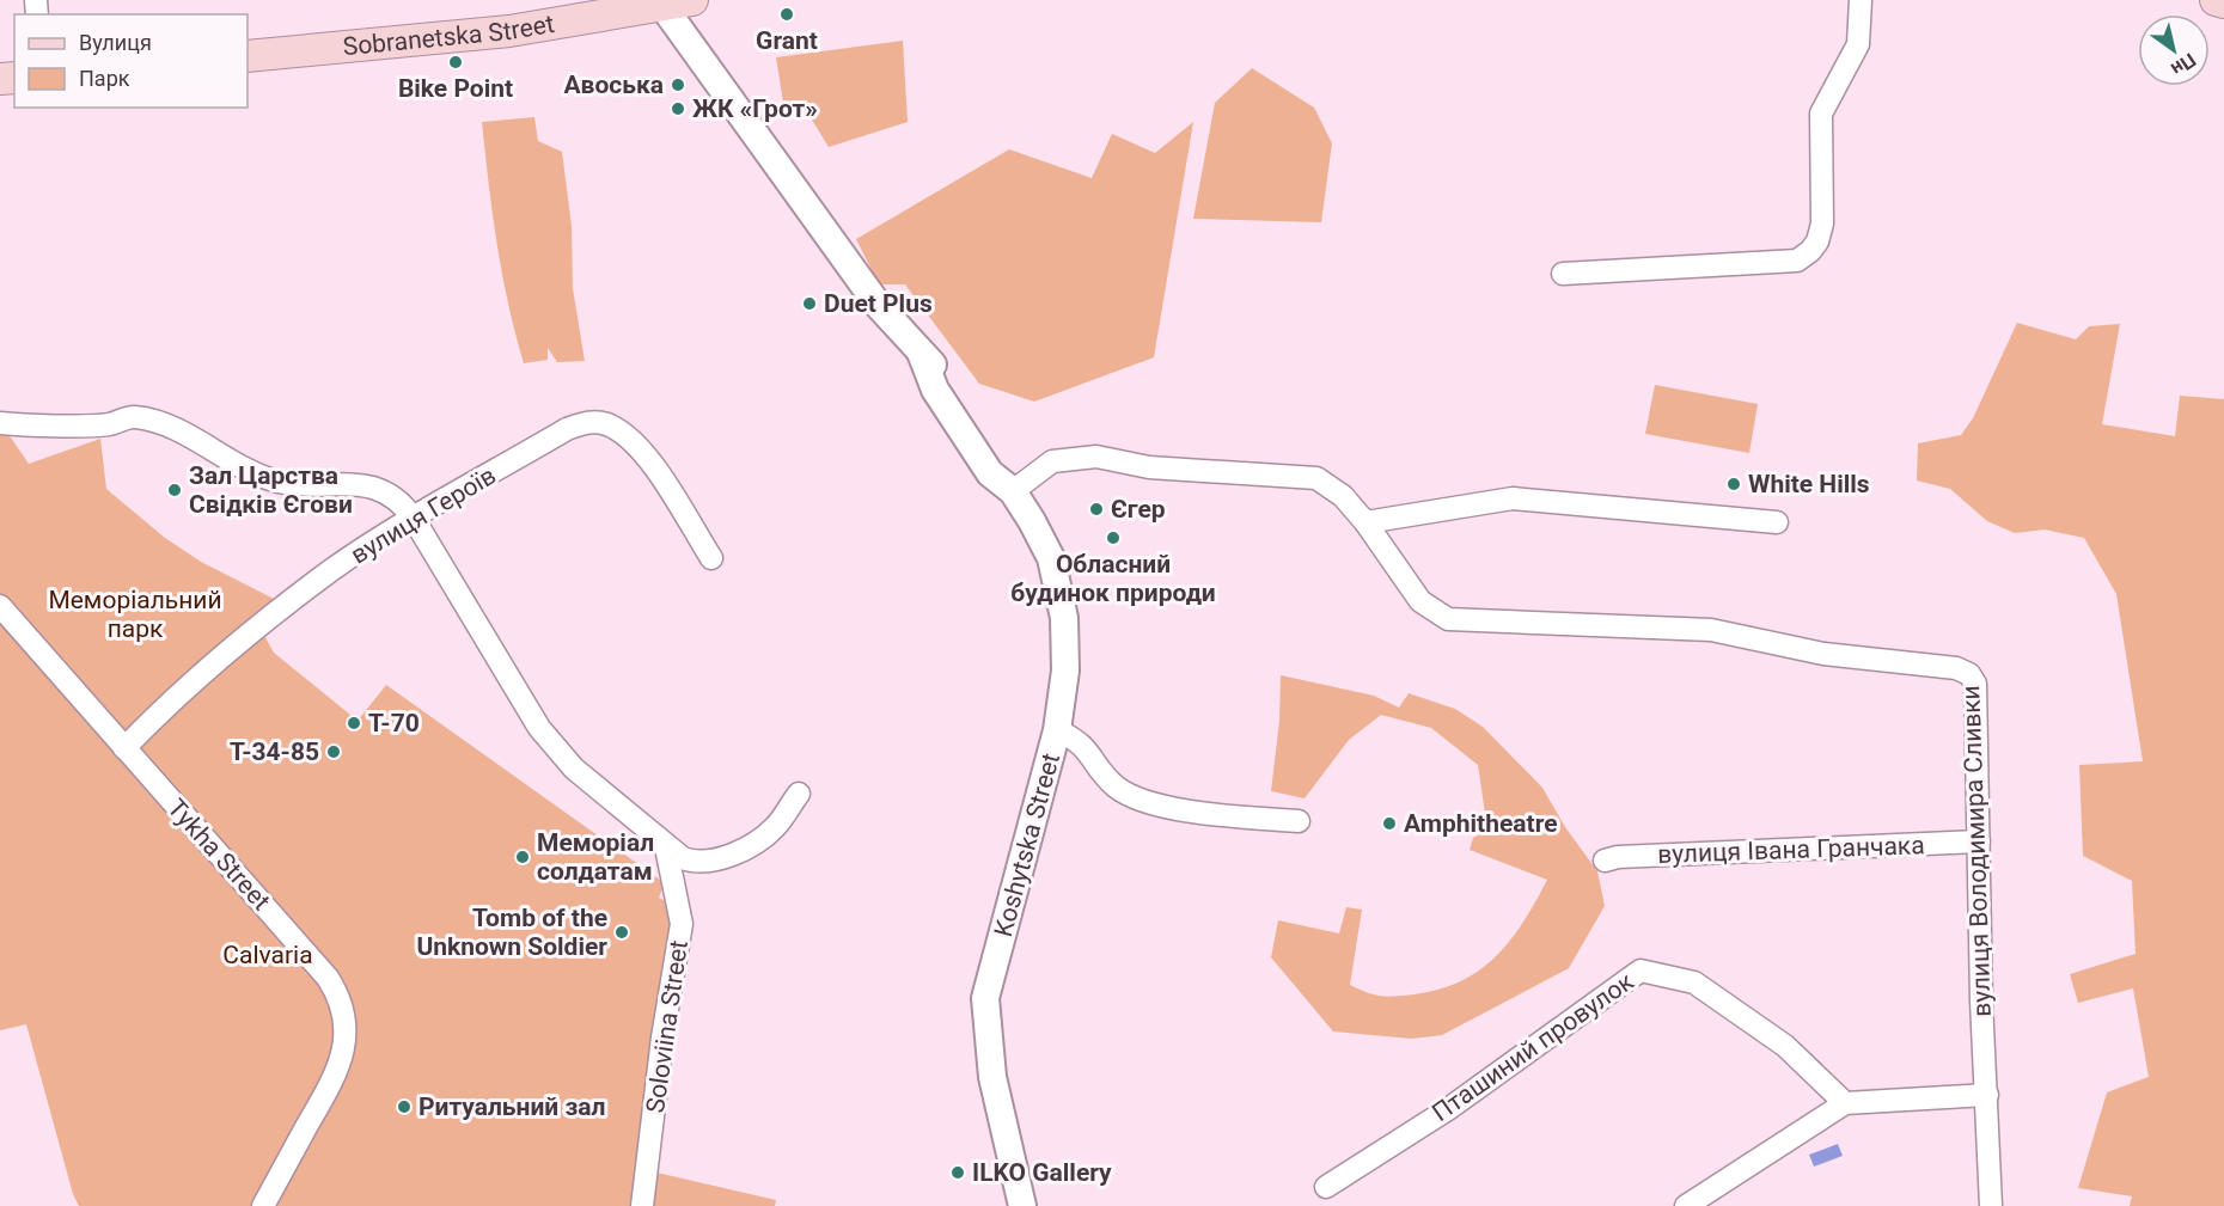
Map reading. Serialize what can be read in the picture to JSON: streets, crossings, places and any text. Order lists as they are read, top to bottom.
{
  "streets": {
    "main road": ["Sobranetska Street"],
    "street": [
      "вулиця Героїв",
      "Koshytska Street",
      "вулиця Івана Гранчака",
      "вулиця Володимира Сливки",
      "Tykha Street",
      "Soloviina Street",
      "Пташиний провулок"
    ]
  },
  "crossings": [
    ["Sobranetska Street", "Koshytska Street"],
    ["вулиця Героїв", "Tykha Street"],
    ["Koshytska Street", "вулиця Володимира Сливки"],
    ["вулиця Івана Гранчака", "вулиця Володимира Сливки"]
  ],
  "parks": ["Меморіальний парк", "Calvaria"],
  "places": [
    "Grant",
    "Bike Point",
    "Авоська",
    "ЖК «Грот»",
    "Duet Plus",
    "White Hills",
    "Зал Царства Свідків Єгови",
    "Єгер",
    "Обласний будинок природи",
    "Т-70",
    "Т-34-85",
    "Amphitheatre",
    "Меморіал солдатам",
    "Tomb of the Unknown Soldier",
    "Ритуальний зал",
    "ILKO Gallery"
  ],
  "legend": ["Вулиця", "Парк"],
  "north": "bottom right"
}
